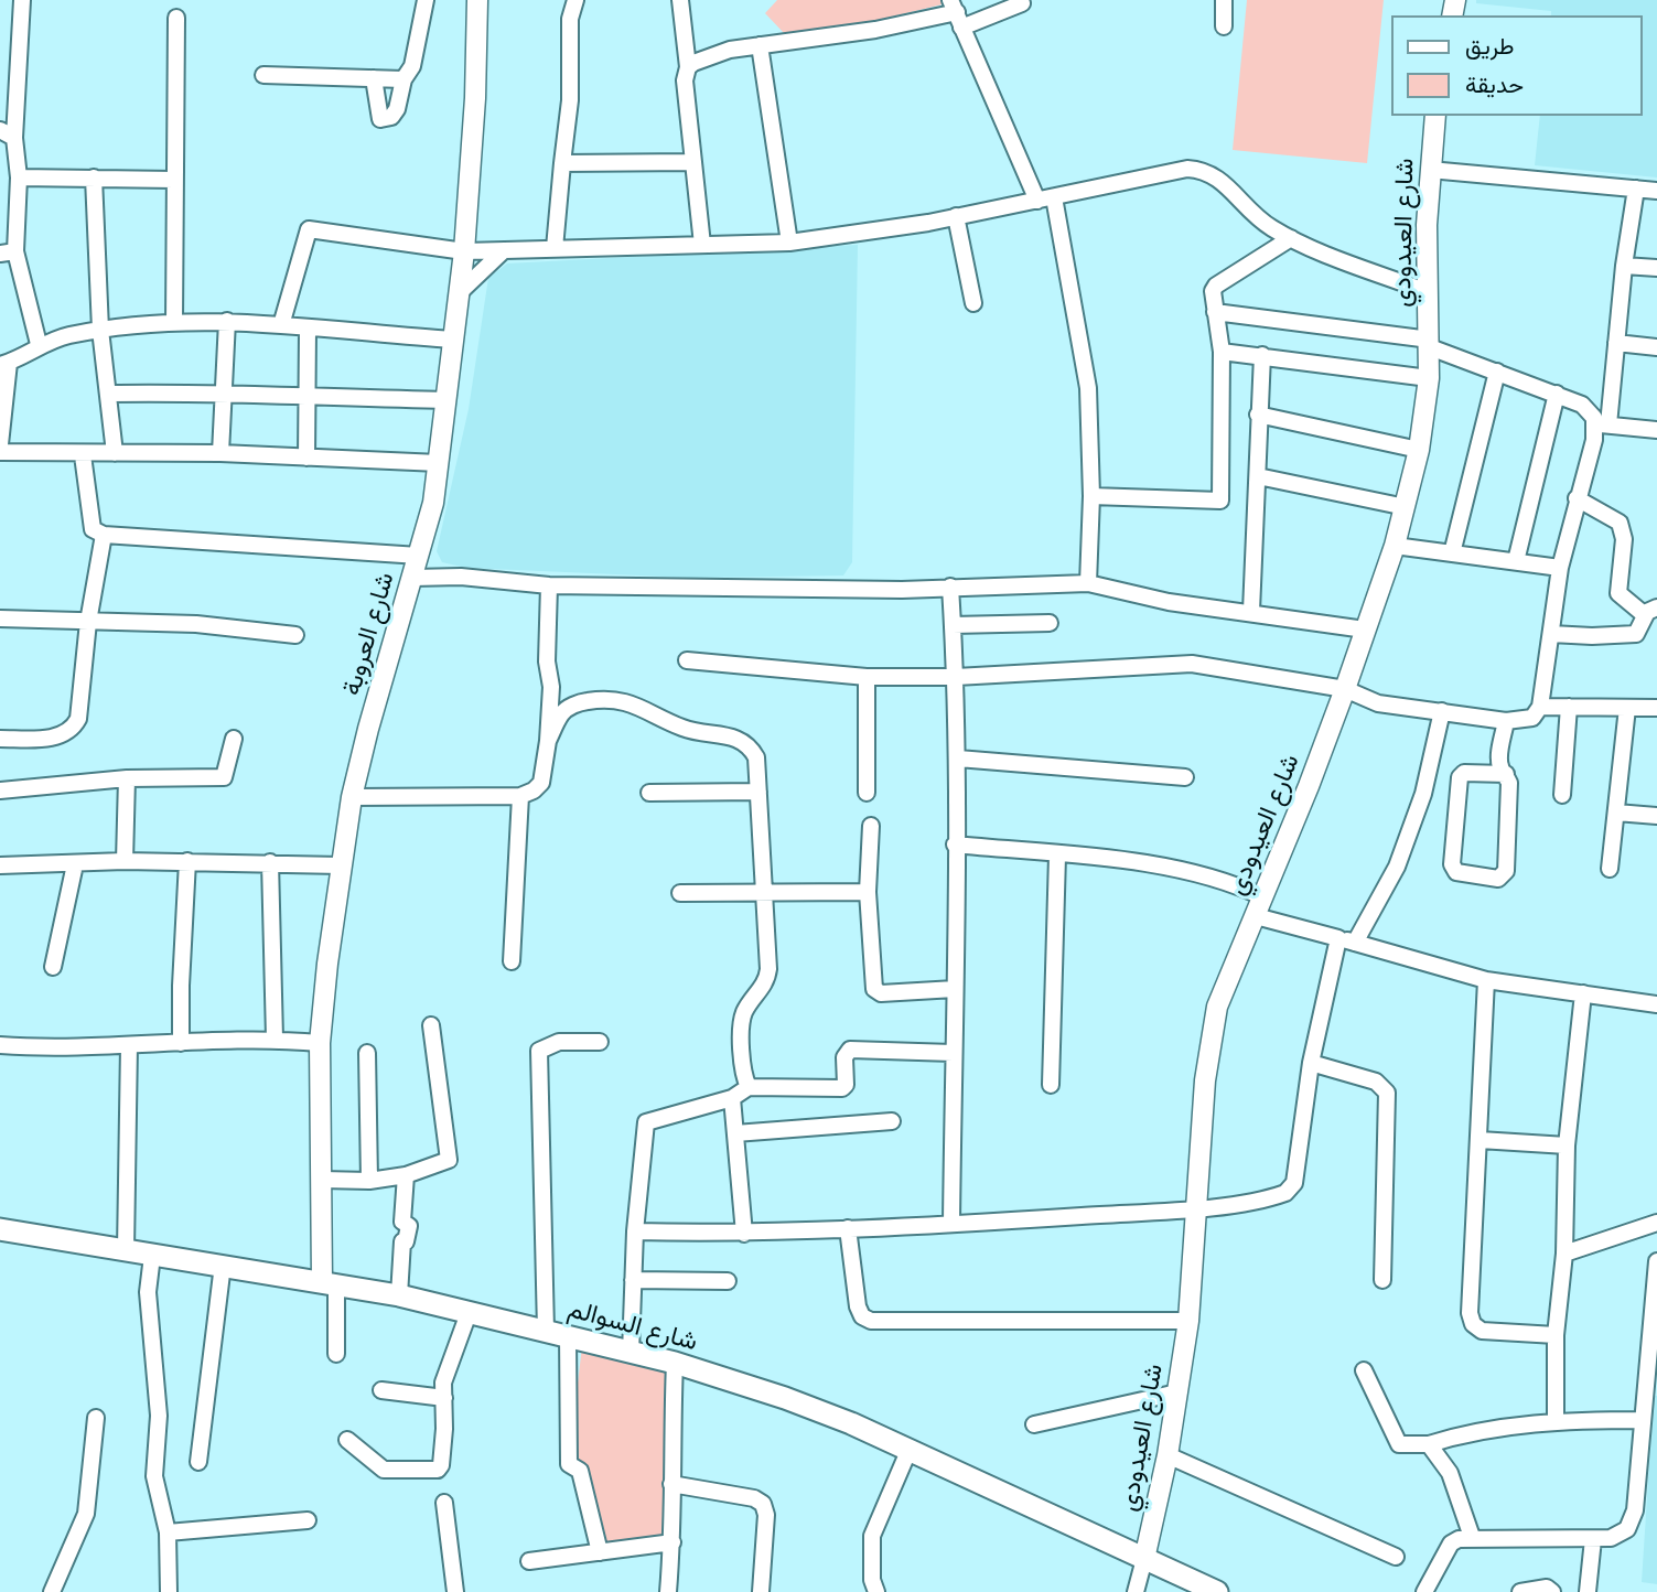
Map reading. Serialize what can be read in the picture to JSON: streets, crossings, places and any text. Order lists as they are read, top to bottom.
{
  "streets": {
    "main road": ["شارع السوالم"],
    "street": ["شارع العيدودي", "شارع العروبة"]
  },
  "crossings": [
    ["شارع العيدودي", "شارع السوالم"],
    ["شارع العروبة", "شارع السوالم"]
  ],
  "legend": ["طريق", "حديقة"]
}
